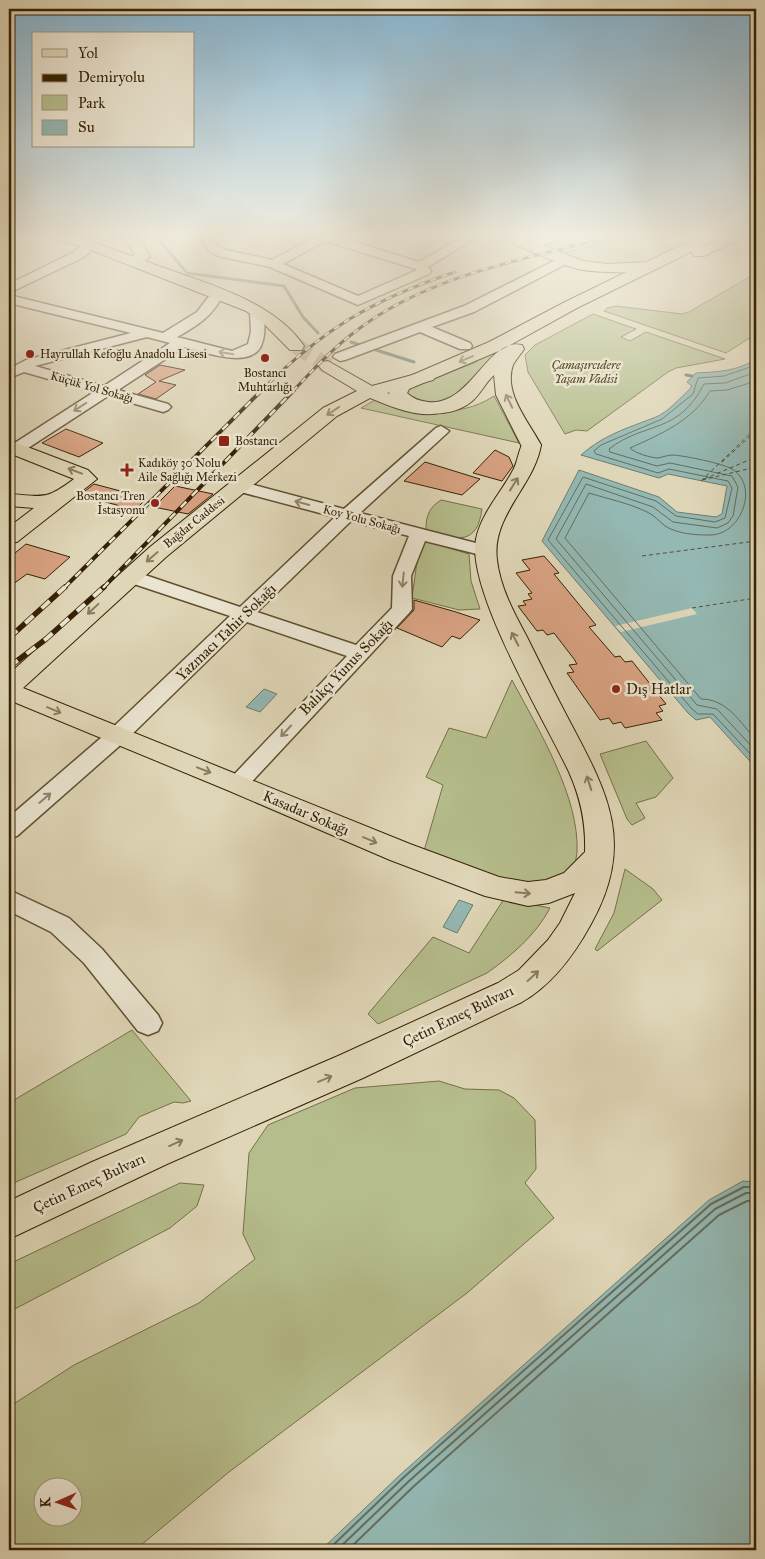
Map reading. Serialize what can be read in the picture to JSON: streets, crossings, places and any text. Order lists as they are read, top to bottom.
{
  "streets": {
    "main road": ["Bağdat Caddesi", "Kasadar Sokağı", "Çetin Emeç Bulvarı"],
    "street": [
      "Küçük Yol Sokağı",
      "Koy Yolu Sokağı",
      "Yazmacı Tahir Sokağı",
      "Balıkçı Yunus Sokağı"
    ]
  },
  "crossings": [
    ["Koy Yolu Sokağı", "Bağdat Caddesi"],
    ["Koy Yolu Sokağı", "Yazmacı Tahir Sokağı"],
    ["Koy Yolu Sokağı", "Balıkçı Yunus Sokağı"],
    ["Koy Yolu Sokağı", "Çetin Emeç Bulvarı"],
    ["Bağdat Caddesi", "Kasadar Sokağı"],
    ["Yazmacı Tahir Sokağı", "Kasadar Sokağı"],
    ["Balıkçı Yunus Sokağı", "Kasadar Sokağı"],
    ["Kasadar Sokağı", "Çetin Emeç Bulvarı"]
  ],
  "one_way": ["Bağdat Caddesi", "Balıkçı Yunus Sokağı", "Kasadar Sokağı"],
  "parks": ["Çamaşırcıdere Yaşam Vadisi"],
  "places": {
    "other": [
      "Hayrullah Kefoğlu Anadolu Lisesi",
      "Bostancı Muhtarlığı",
      "Bostancı Tren İstasyonu",
      "Dış Hatlar"
    ],
    "transit": ["Bostancı"],
    "health": ["Kadıköy 30 Nolu Aile Sağlığı Merkezi"]
  },
  "legend": [
    "Yol",
    "Demiryolu",
    "Park",
    "Su"
  ],
  "north": "left"
}
